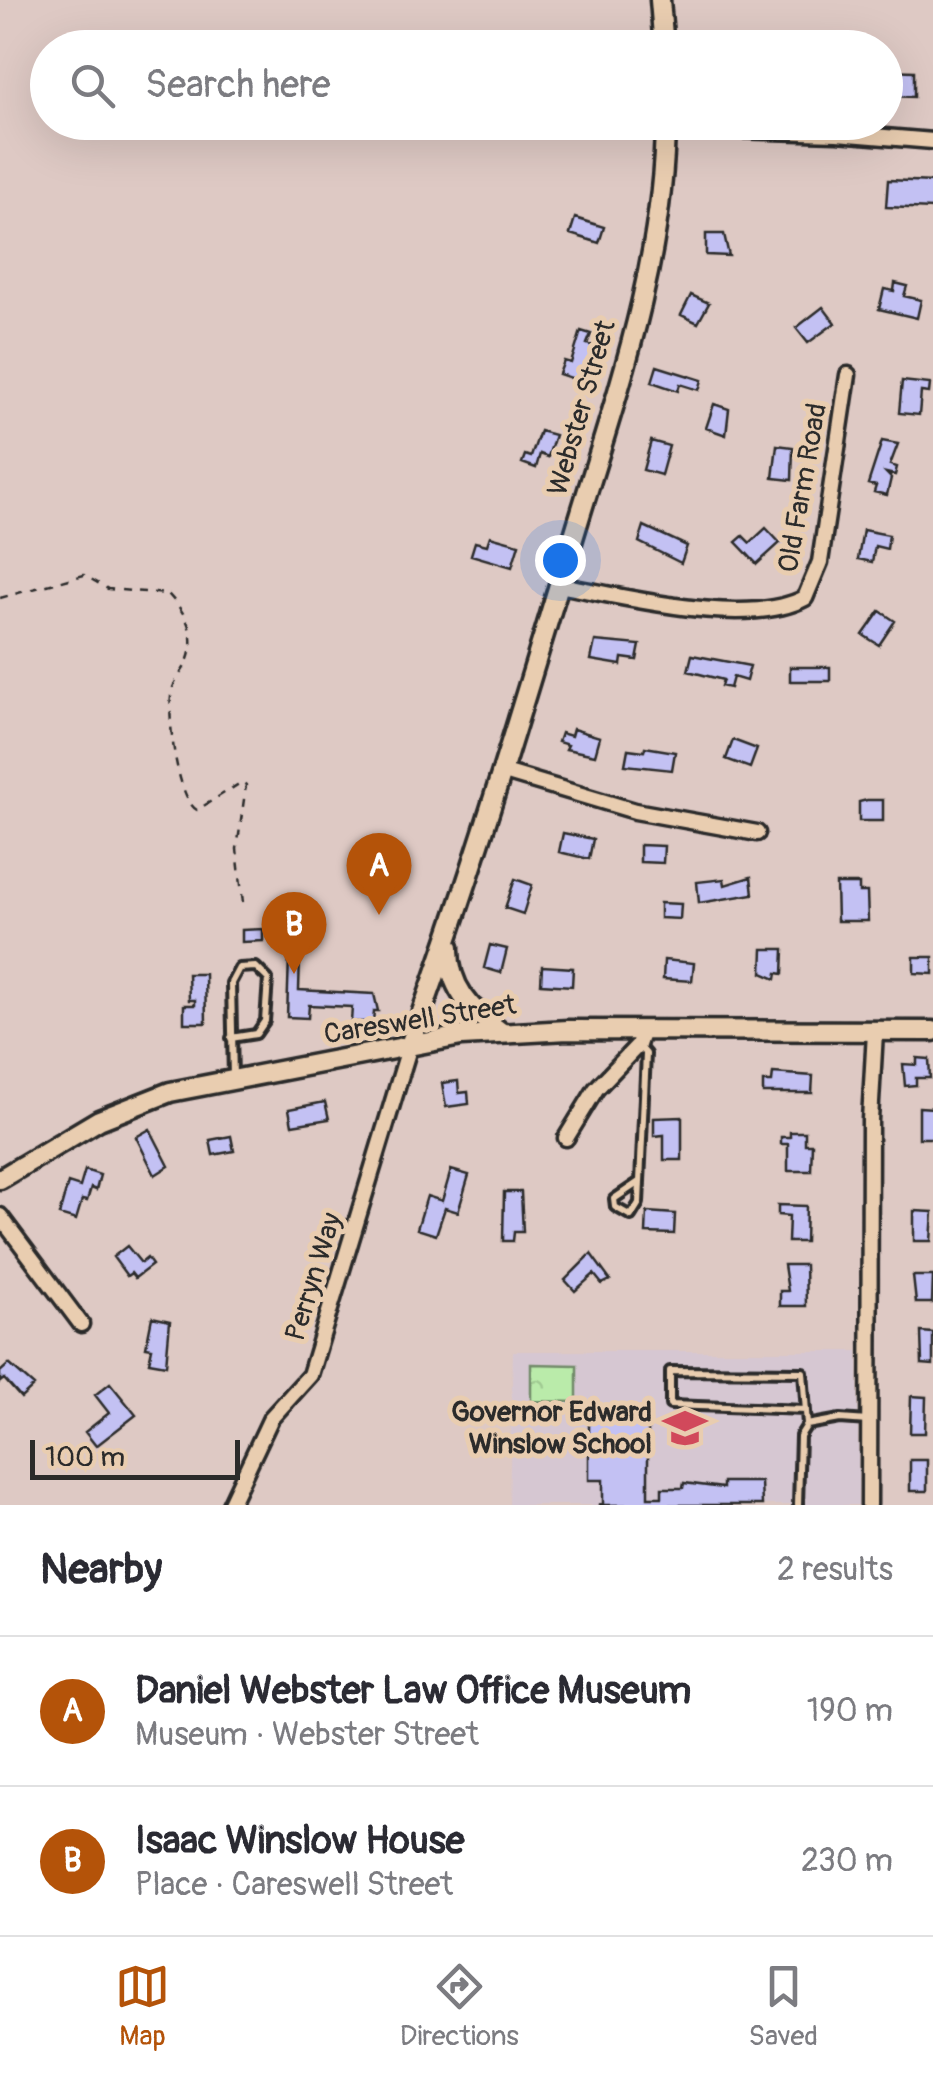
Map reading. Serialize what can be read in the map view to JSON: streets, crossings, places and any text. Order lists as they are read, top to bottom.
{
  "streets": {
    "street": [
      "Webster Street",
      "Old Farm Road",
      "Careswell Street",
      "Perryn Way"
    ]
  },
  "crossings": [
    ["Webster Street", "Old Farm Road"],
    ["Webster Street", "Careswell Street"],
    ["Webster Street", "Perryn Way"],
    ["Careswell Street", "Perryn Way"]
  ],
  "places": {
    "school or university": ["Governor Edward Winslow School"]
  },
  "scale_bar": "100 m",
  "page": {
    "search": "Search here",
    "pins": ["A", "B"],
    "scale": "100 m",
    "heading": ["Nearby", "2 results"],
    "list": [
      {
        "mark": "A",
        "name": "Daniel Webster Law Office Museum",
        "note": "Museum · Webster Street",
        "value": "190 m"
      },
      {
        "mark": "B",
        "name": "Isaac Winslow House",
        "note": "Place · Careswell Street",
        "value": "230 m"
      }
    ],
    "nav": ["Map", "Directions", "Saved"]
  }
}
